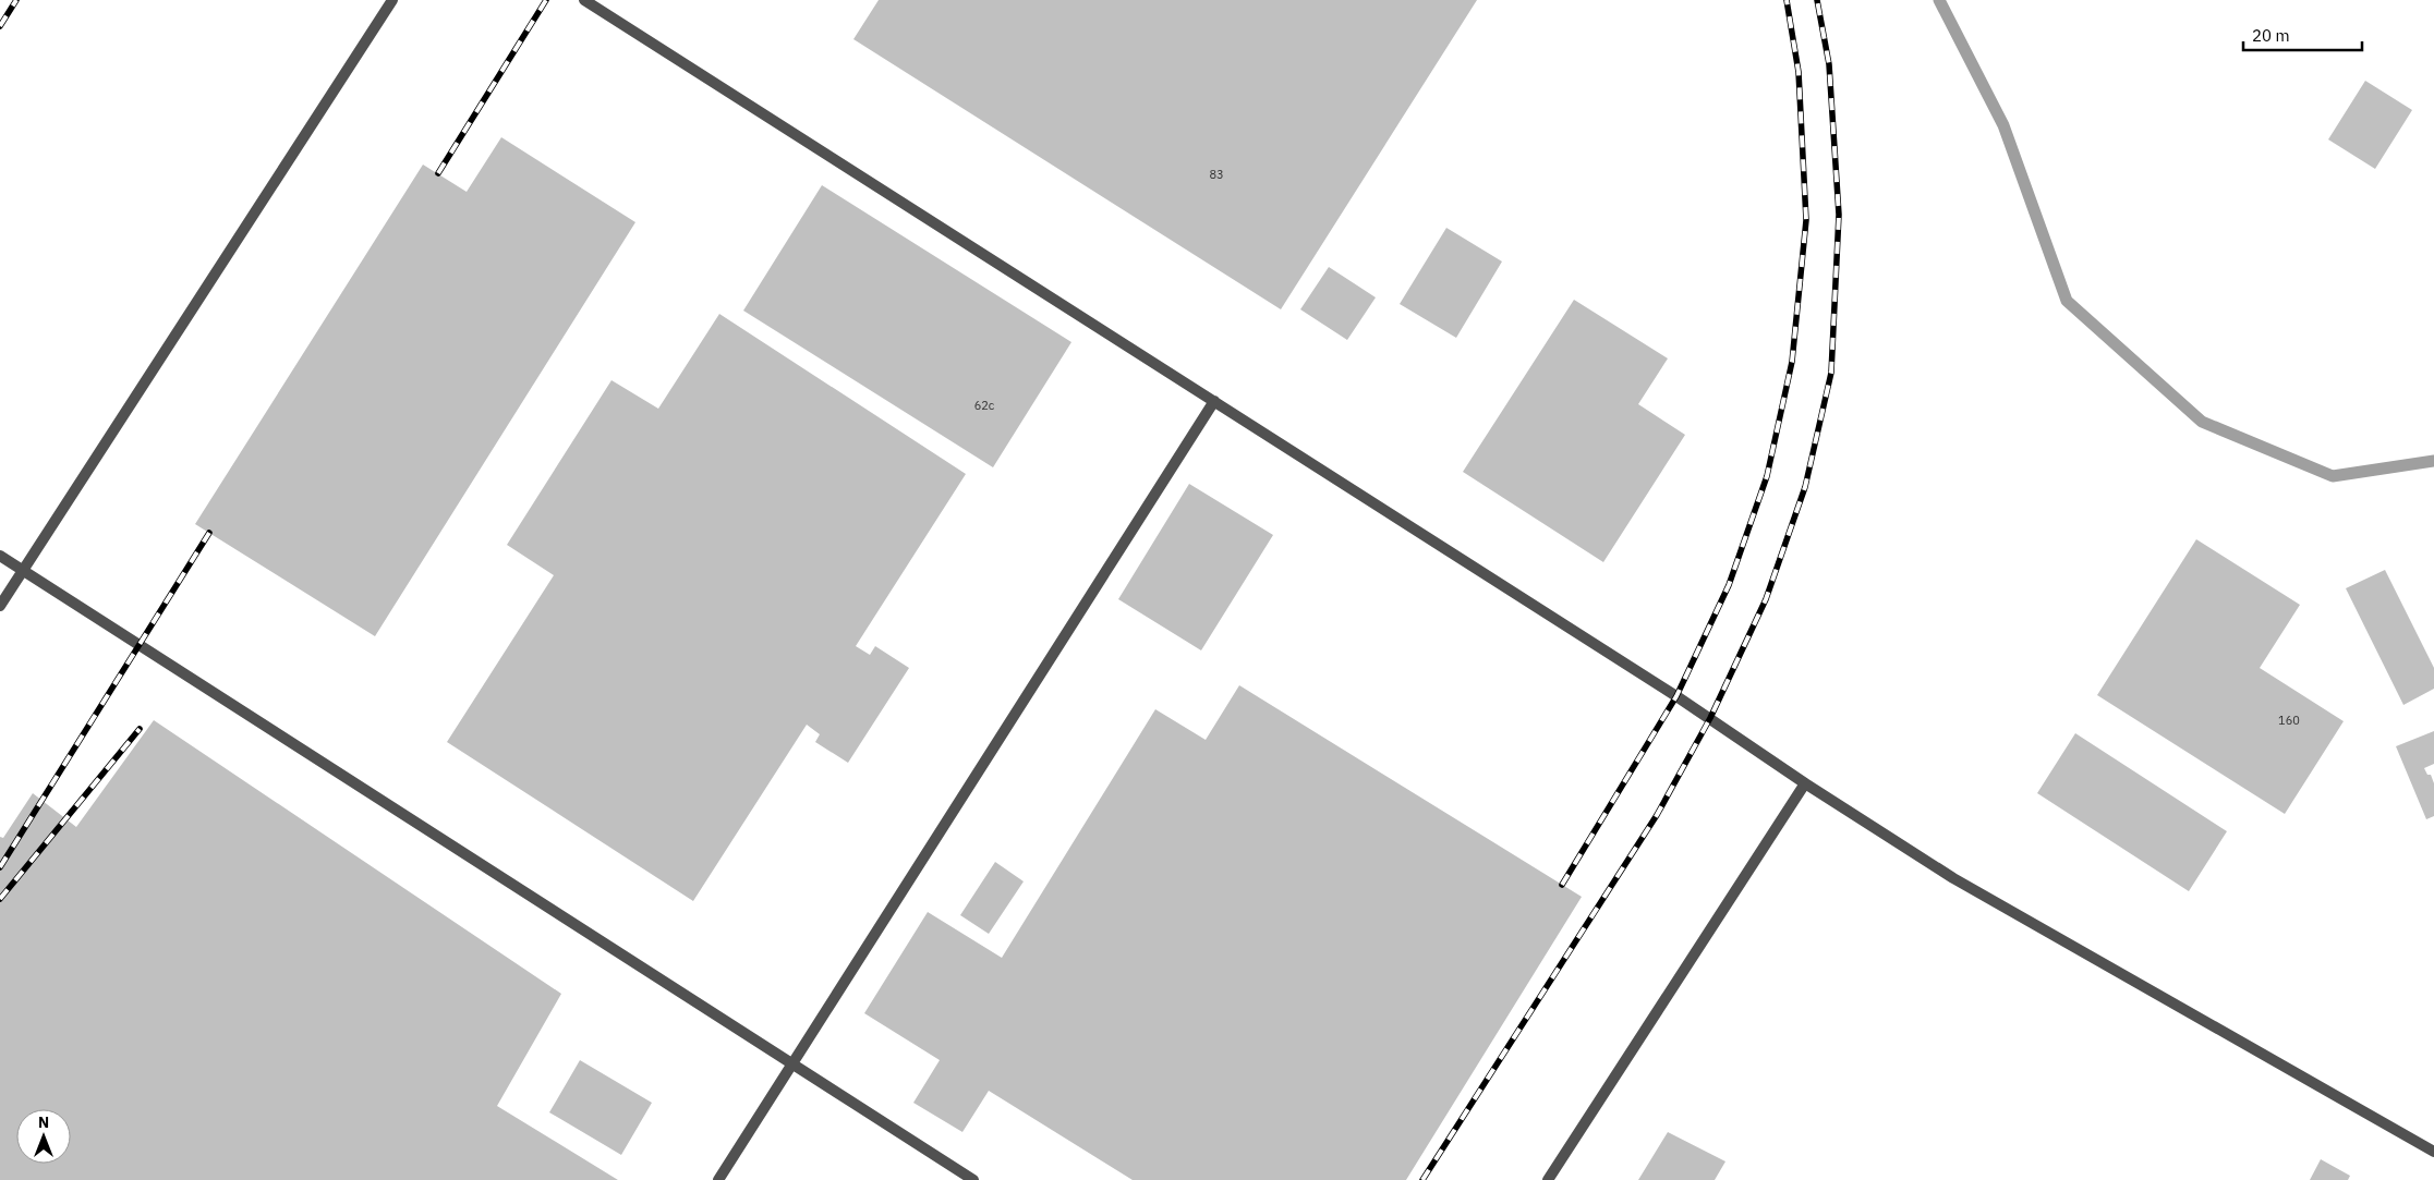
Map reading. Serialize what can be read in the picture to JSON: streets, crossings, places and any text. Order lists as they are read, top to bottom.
{
  "house_numbers": ["83", "62c", "160"],
  "scale_bar": "20 m",
  "north": "top"
}
